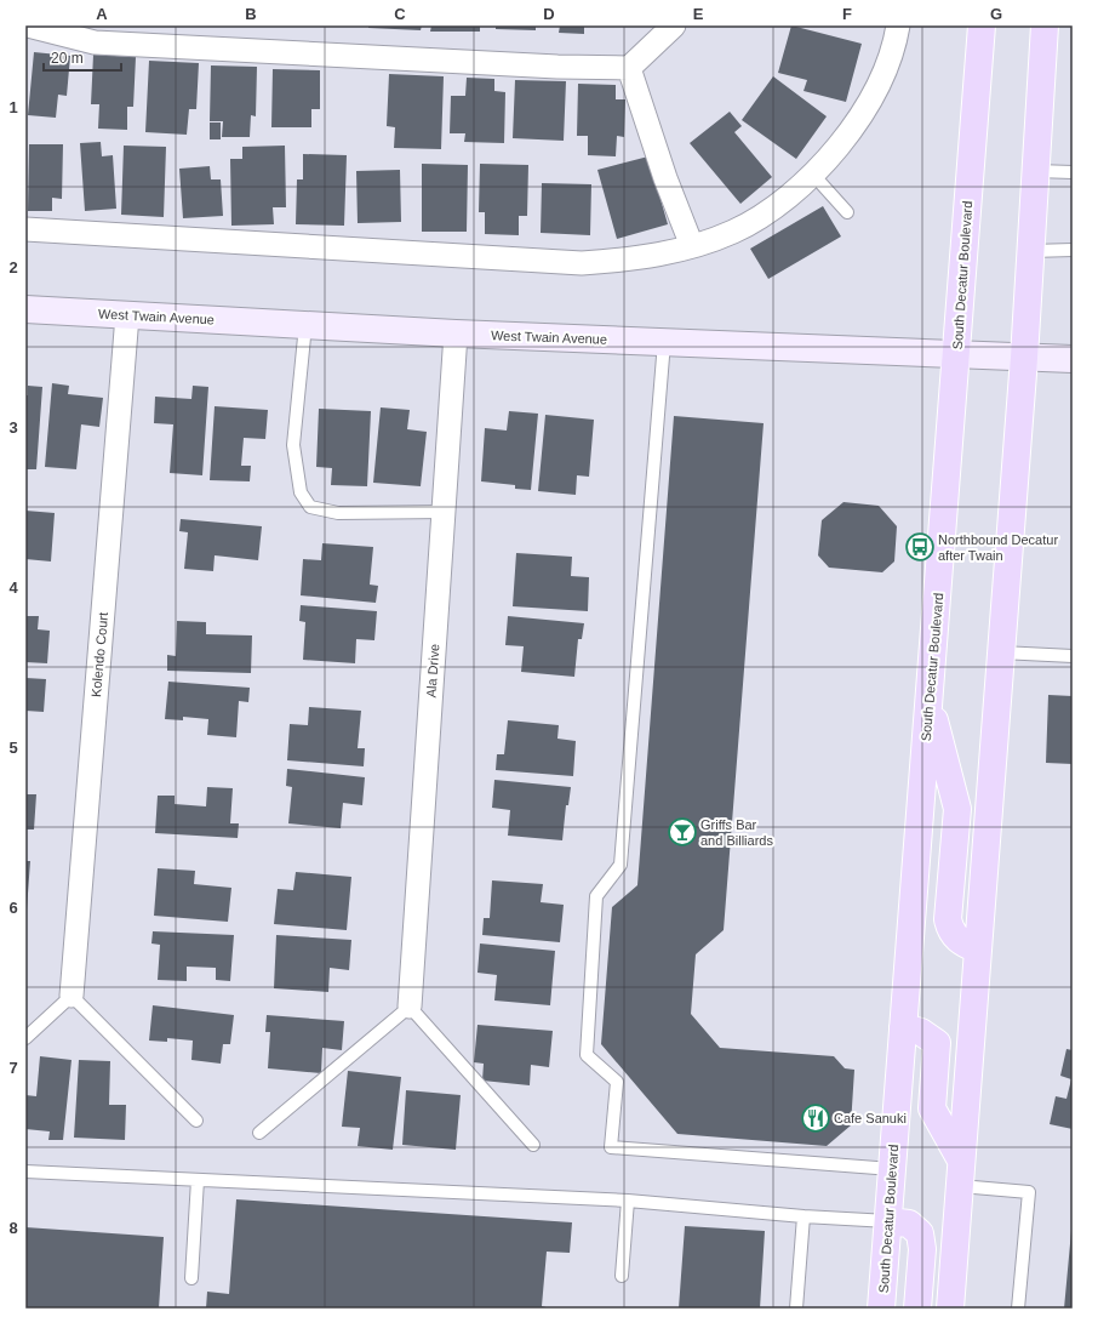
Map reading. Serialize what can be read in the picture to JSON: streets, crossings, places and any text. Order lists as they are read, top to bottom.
{
  "streets": {
    "main road": ["South Decatur Boulevard", "West Twain Avenue"],
    "street": ["Kolendo Court", "Ala Drive"]
  },
  "crossings": [
    ["South Decatur Boulevard", "West Twain Avenue"],
    ["West Twain Avenue", "Kolendo Court"],
    ["West Twain Avenue", "Ala Drive"]
  ],
  "places": {
    "bus stop": ["Northbound Decatur after Twain"],
    "bar": ["Griffs Bar and Billiards"],
    "restaurant": ["Cafe Sanuki"]
  },
  "scale_bar": "20 m",
  "grid": {
    "columns": [
      "A",
      "B",
      "C",
      "D",
      "E",
      "F",
      "G"
    ],
    "rows": [
      "1",
      "2",
      "3",
      "4",
      "5",
      "6",
      "7",
      "8"
    ]
  }
}
